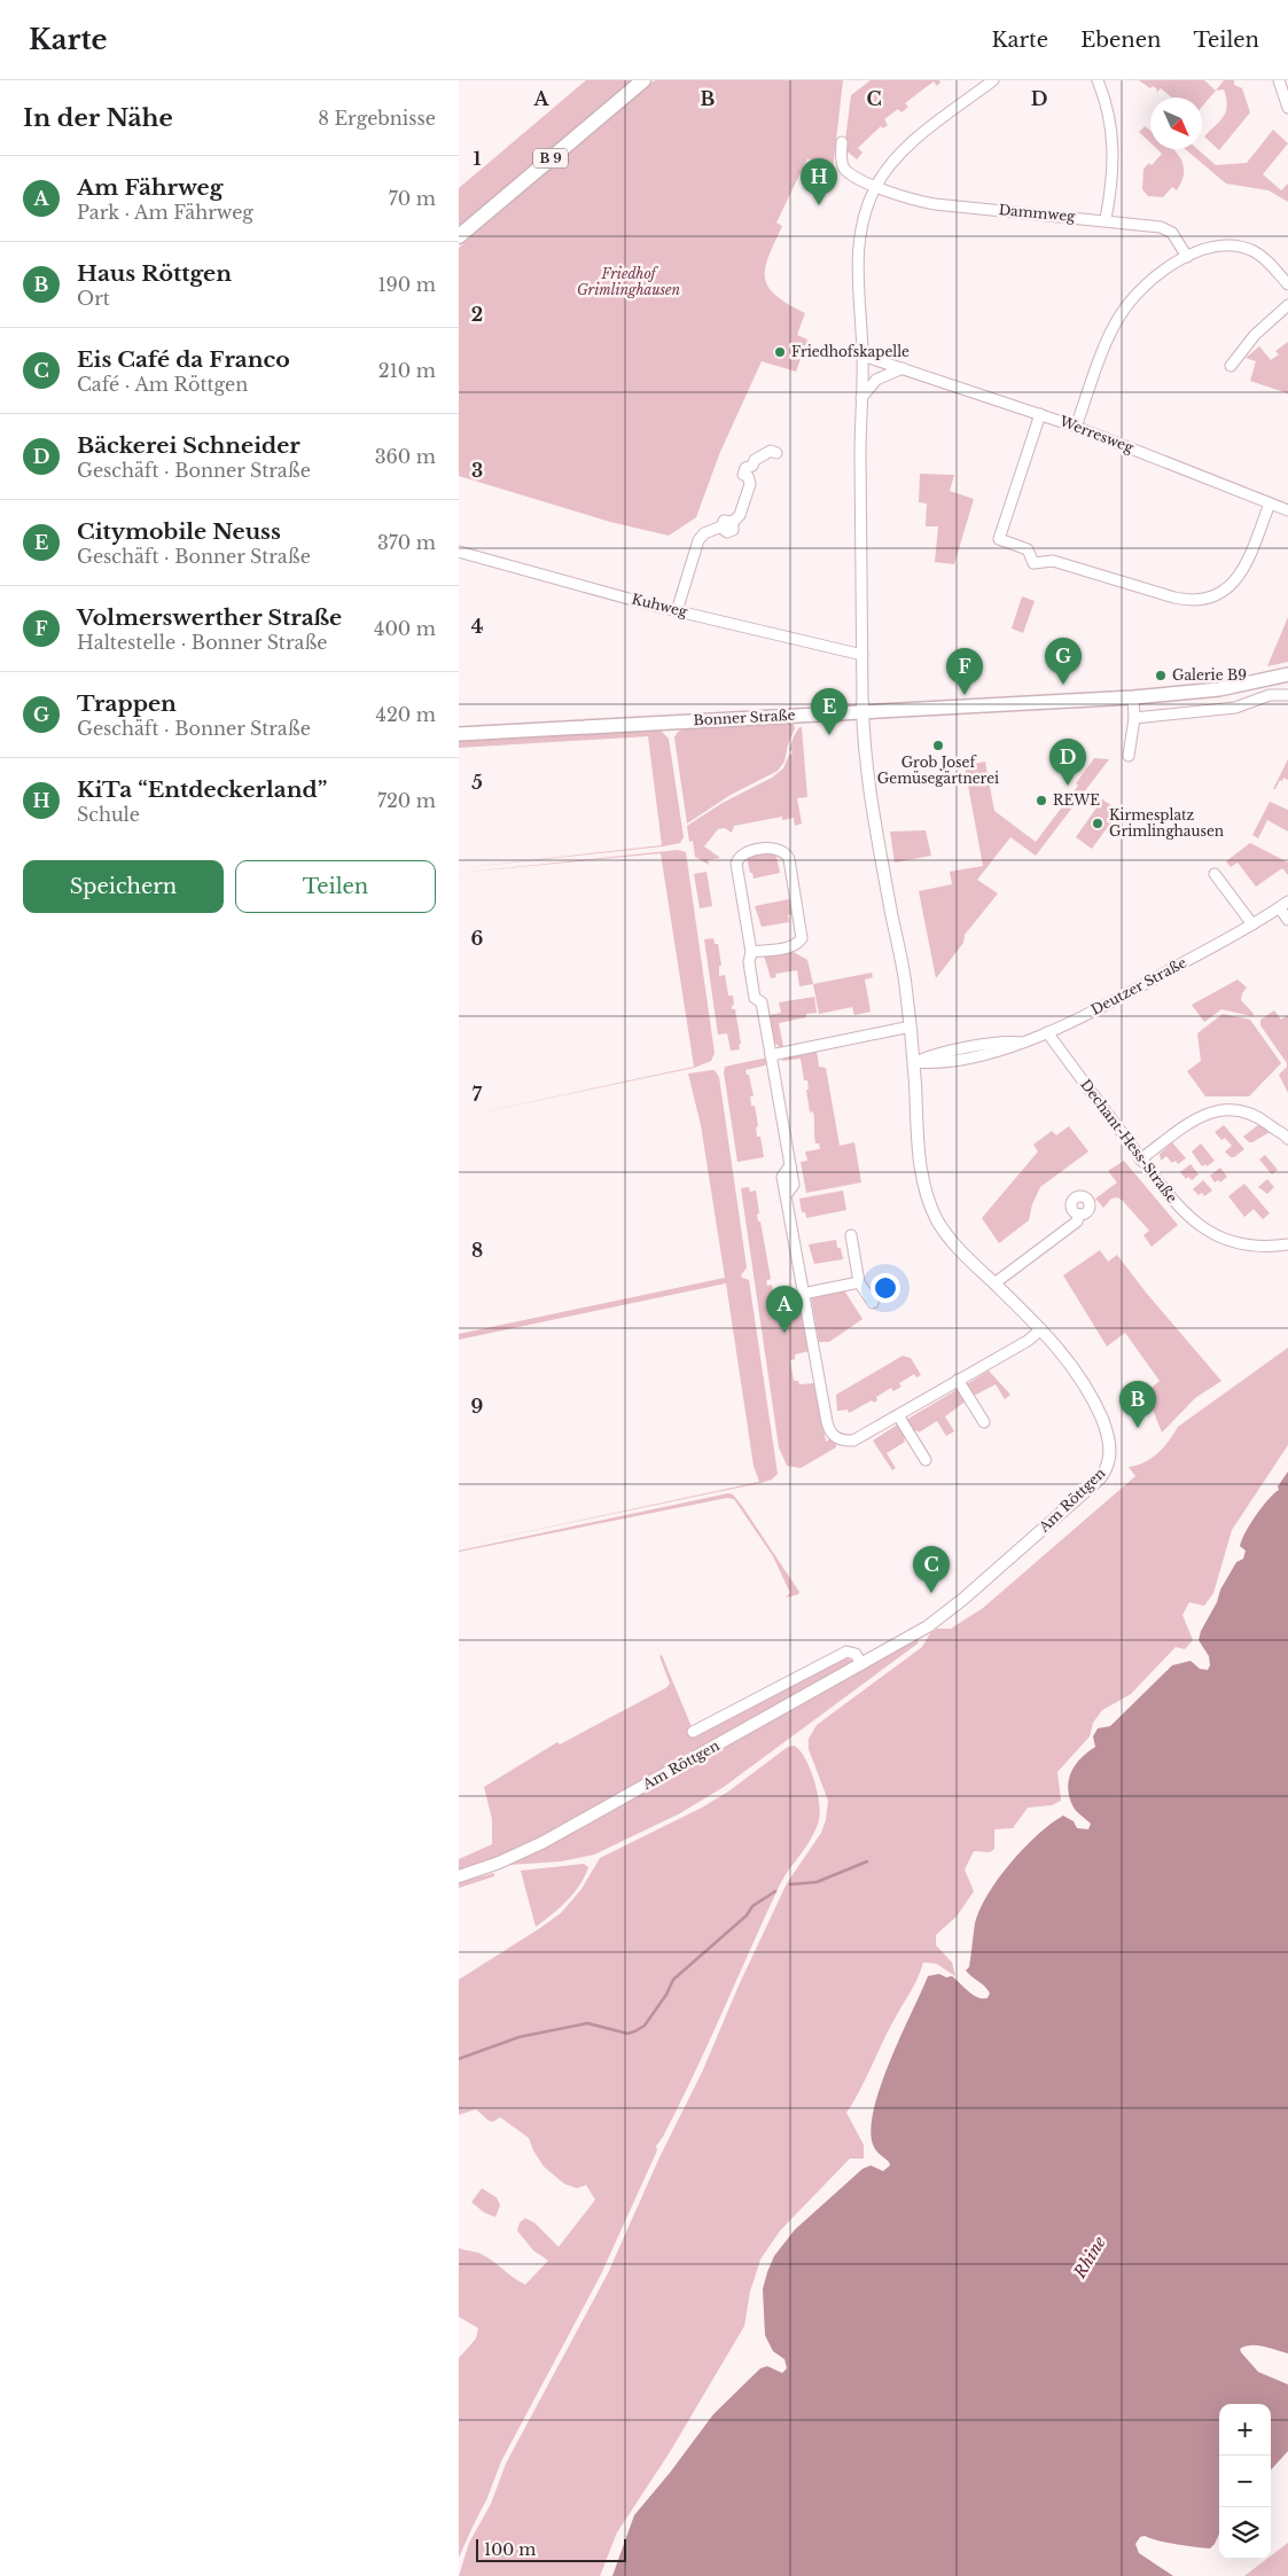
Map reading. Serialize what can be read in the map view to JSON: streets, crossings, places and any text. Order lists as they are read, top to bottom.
{
  "streets": {
    "main road": ["B 9", "Bonner Straße"],
    "street": [
      "Dammweg",
      "Werresweg",
      "Kuhweg",
      "Deutzer Straße",
      "Dechant-Hess-Straße",
      "Am Röttgen"
    ]
  },
  "crossings": [
    ["Deutzer Straße", "Dechant-Hess-Straße"]
  ],
  "water": ["Rhine"],
  "parks": ["Friedhof Grimlinghausen"],
  "places": [
    "Friedhofskapelle",
    "Galerie B9",
    "Grob Josef Gemüsegärtnerei",
    "REWE",
    "Kirmesplatz Grimlinghausen"
  ],
  "scale_bar": "100 m",
  "north": "bottom right",
  "page": {
    "header": "Karte",
    "nav": ["Karte", "Ebenen", "Teilen"],
    "heading": ["In der Nähe", "8 Ergebnisse"],
    "list": [
      {
        "mark": "A",
        "name": "Am Fährweg",
        "note": "Park · Am Fährweg",
        "value": "70 m"
      },
      {
        "mark": "B",
        "name": "Haus Röttgen",
        "note": "Ort",
        "value": "190 m"
      },
      {
        "mark": "C",
        "name": "Eis Café da Franco",
        "note": "Café · Am Röttgen",
        "value": "210 m"
      },
      {
        "mark": "D",
        "name": "Bäckerei Schneider",
        "note": "Geschäft · Bonner Straße",
        "value": "360 m"
      },
      {
        "mark": "E",
        "name": "Citymobile Neuss",
        "note": "Geschäft · Bonner Straße",
        "value": "370 m"
      },
      {
        "mark": "F",
        "name": "Volmerswerther Straße",
        "note": "Haltestelle · Bonner Straße",
        "value": "400 m"
      },
      {
        "mark": "G",
        "name": "Trappen",
        "note": "Geschäft · Bonner Straße",
        "value": "420 m"
      },
      {
        "mark": "H",
        "name": "KiTa “Entdeckerland”",
        "note": "Schule",
        "value": "720 m"
      }
    ],
    "pins": [
      "H",
      "G",
      "F",
      "E",
      "D",
      "A",
      "B",
      "C"
    ],
    "buttons": ["Speichern", "Teilen"],
    "map_buttons": ["+", "−"],
    "scale": "100 m"
  },
  "grid": {
    "columns": [
      "A",
      "B",
      "C",
      "D"
    ],
    "rows": [
      "1",
      "2",
      "3",
      "4",
      "5",
      "6",
      "7",
      "8",
      "9"
    ]
  }
}
